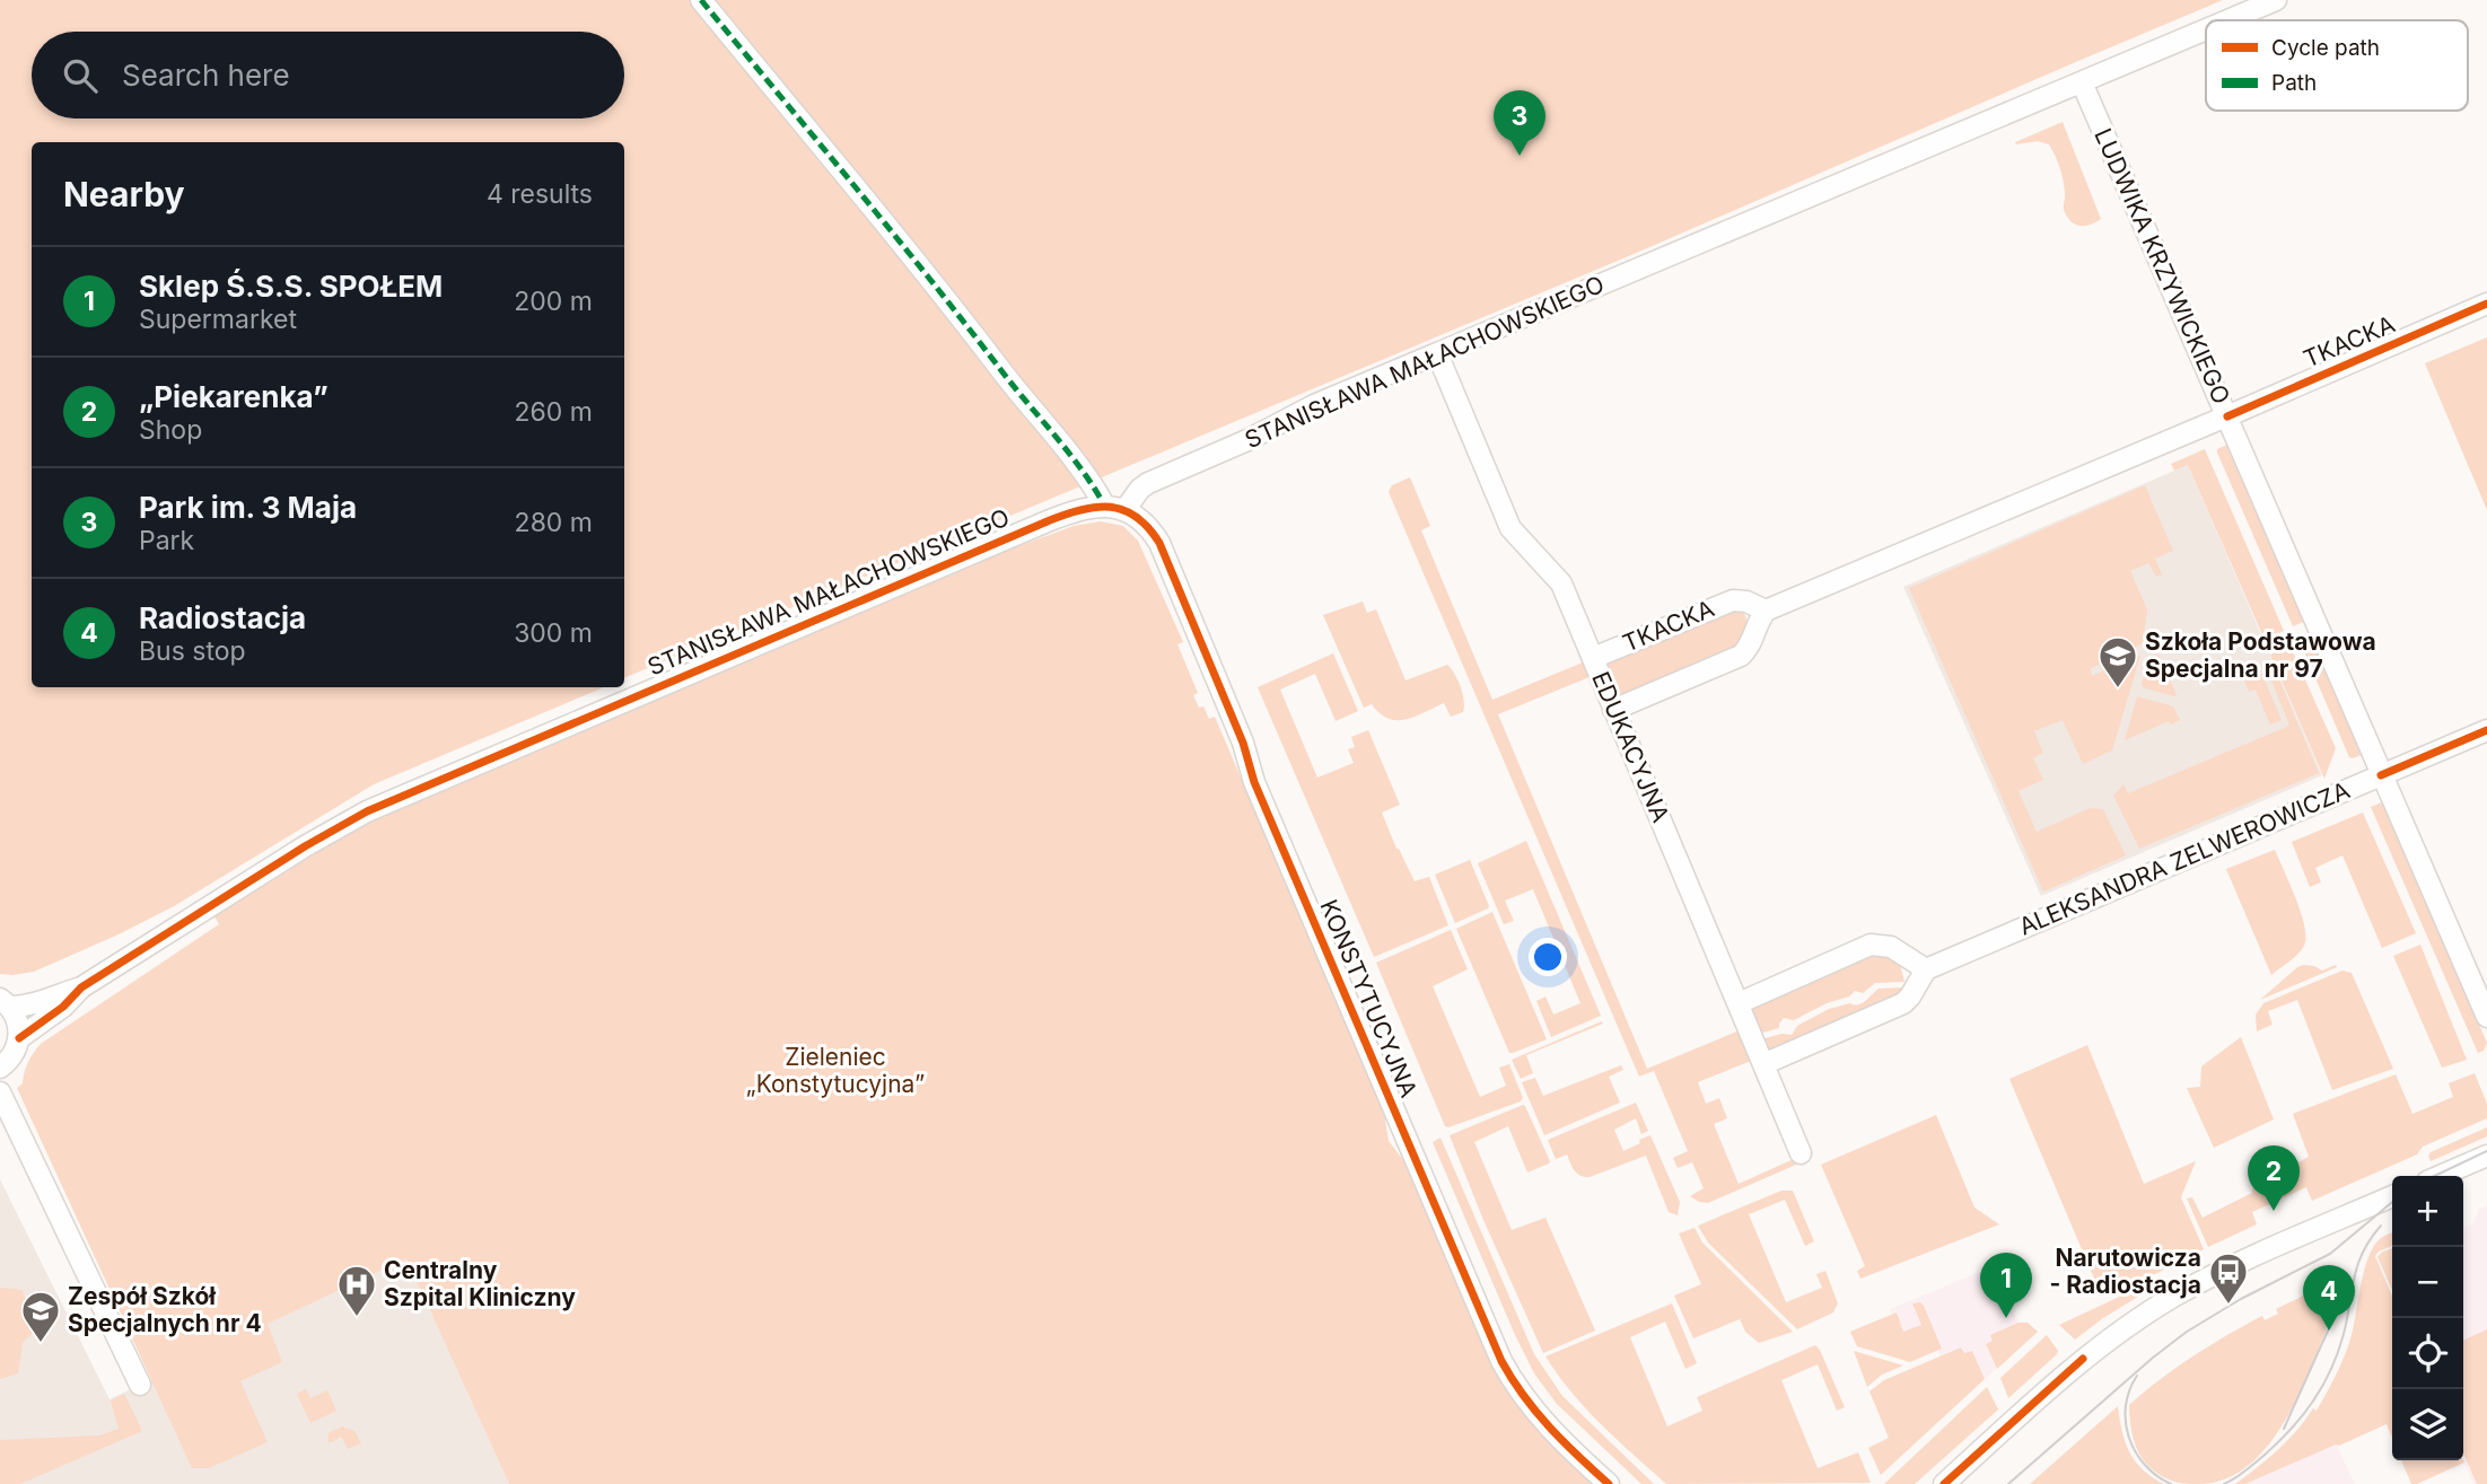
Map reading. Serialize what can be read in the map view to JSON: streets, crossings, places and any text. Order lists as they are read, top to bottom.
{
  "streets": {
    "street": [
      "LUDWIKA KRZYWICKIEGO",
      "TKACKA",
      "STANISŁAWA MAŁACHOWSKIEGO",
      "EDUKACYJNA",
      "ALEKSANDRA ZELWEROWICZA",
      "KONSTYTUCYJNA"
    ]
  },
  "crossings": [
    ["LUDWIKA KRZYWICKIEGO", "TKACKA"],
    ["LUDWIKA KRZYWICKIEGO", "STANISŁAWA MAŁACHOWSKIEGO"],
    ["LUDWIKA KRZYWICKIEGO", "ALEKSANDRA ZELWEROWICZA"],
    ["TKACKA", "EDUKACYJNA"],
    ["STANISŁAWA MAŁACHOWSKIEGO", "EDUKACYJNA"],
    ["STANISŁAWA MAŁACHOWSKIEGO", "KONSTYTUCYJNA"]
  ],
  "parks": ["Zieleniec „Konstytucyjna”"],
  "places": {
    "school or university": ["Szkoła Podstawowa Specjalna nr 97", "Zespół Szkół Specjalnych nr 4"],
    "bus stop": ["Narutowicza - Radiostacja"],
    "hospital": ["Centralny Szpital Kliniczny"]
  },
  "legend": ["Cycle path", "Path"],
  "page": {
    "search": "Search here",
    "pins": [
      "3",
      "2",
      "1",
      "4"
    ],
    "heading": ["Nearby", "4 results"],
    "list": [
      {
        "mark": "1",
        "name": "Sklep Ś.S.S. SPOŁEM",
        "note": "Supermarket",
        "value": "200 m"
      },
      {
        "mark": "2",
        "name": "„Piekarenka”",
        "note": "Shop",
        "value": "260 m"
      },
      {
        "mark": "3",
        "name": "Park im. 3 Maja",
        "note": "Park",
        "value": "280 m"
      },
      {
        "mark": "4",
        "name": "Radiostacja",
        "note": "Bus stop",
        "value": "300 m"
      }
    ],
    "map_buttons": ["+", "−"]
  }
}
